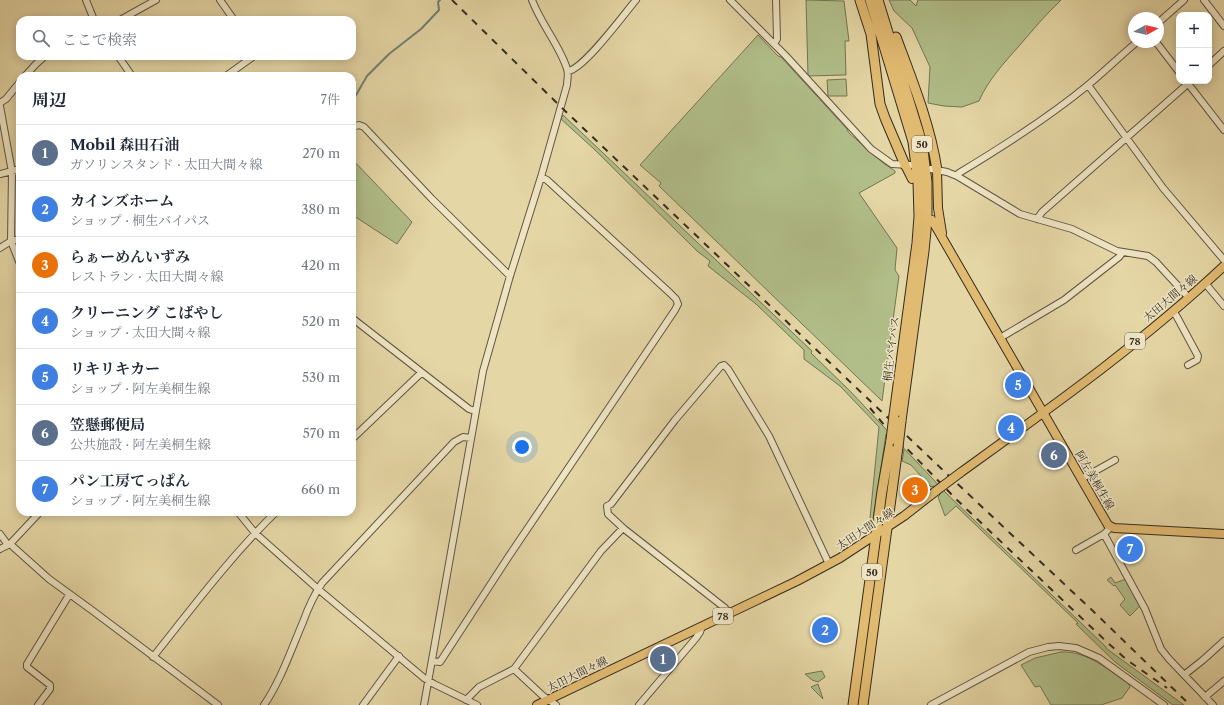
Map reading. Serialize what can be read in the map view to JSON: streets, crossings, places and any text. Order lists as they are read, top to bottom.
{
  "streets": {
    "highway": ["50", "桐生バイパス"],
    "main road": ["太田大間々線", "78", "阿左美桐生線"]
  },
  "crossings": [
    ["太田大間々線", "桐生バイパス"],
    ["太田大間々線", "阿左美桐生線"]
  ],
  "north": "right",
  "page": {
    "map_buttons": ["+", "−"],
    "search": "ここで検索",
    "heading": ["周辺", "7件"],
    "list": [
      {
        "mark": "1",
        "name": "Mobil 森田石油",
        "note": "ガソリンスタンド · 太田大間々線",
        "value": "270 m"
      },
      {
        "mark": "2",
        "name": "カインズホーム",
        "note": "ショップ · 桐生バイパス",
        "value": "380 m"
      },
      {
        "mark": "3",
        "name": "らぁーめんいずみ",
        "note": "レストラン · 太田大間々線",
        "value": "420 m"
      },
      {
        "mark": "4",
        "name": "クリーニング こばやし",
        "note": "ショップ · 太田大間々線",
        "value": "520 m"
      },
      {
        "mark": "5",
        "name": "リキリキカー",
        "note": "ショップ · 阿左美桐生線",
        "value": "530 m"
      },
      {
        "mark": "6",
        "name": "笠懸郵便局",
        "note": "公共施設 · 阿左美桐生線",
        "value": "570 m"
      },
      {
        "mark": "7",
        "name": "パン工房てっぱん",
        "note": "ショップ · 阿左美桐生線",
        "value": "660 m"
      }
    ],
    "pins": [
      "5",
      "4",
      "6",
      "3",
      "7",
      "2",
      "1"
    ]
  }
}
